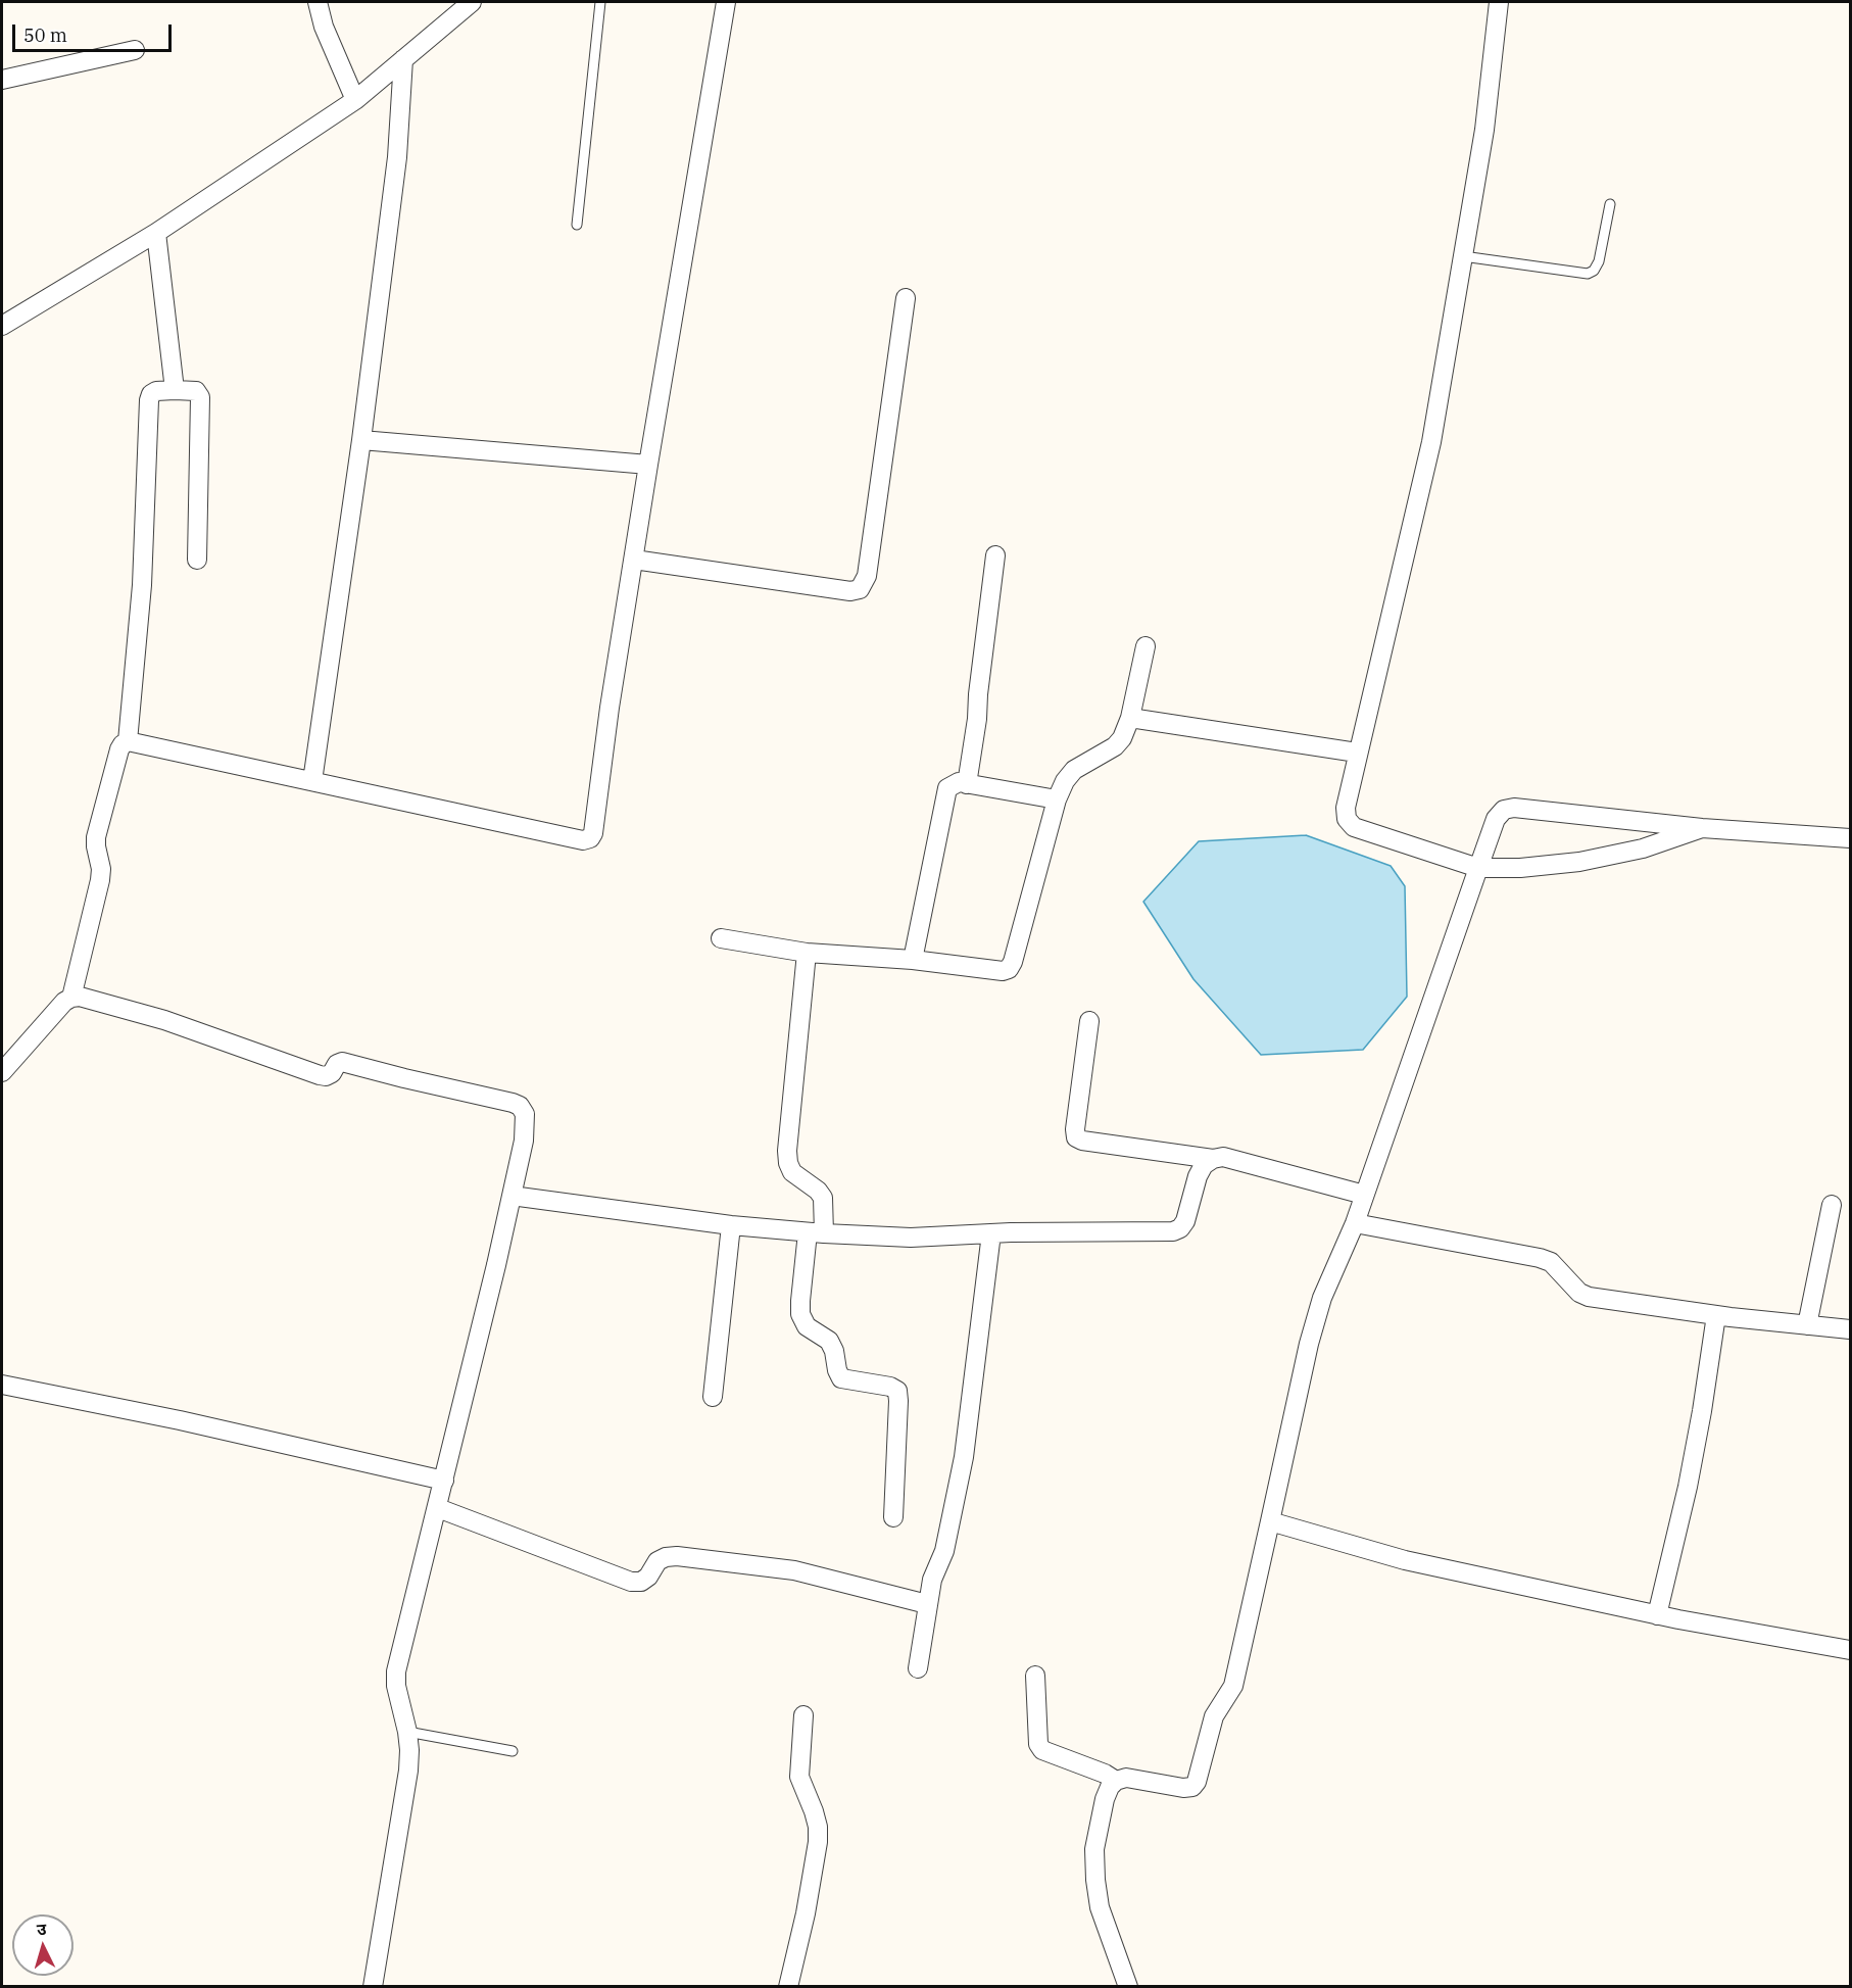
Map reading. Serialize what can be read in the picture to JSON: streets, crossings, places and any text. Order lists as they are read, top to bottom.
{
  "scale_bar": "50 m",
  "north": "top"
}
